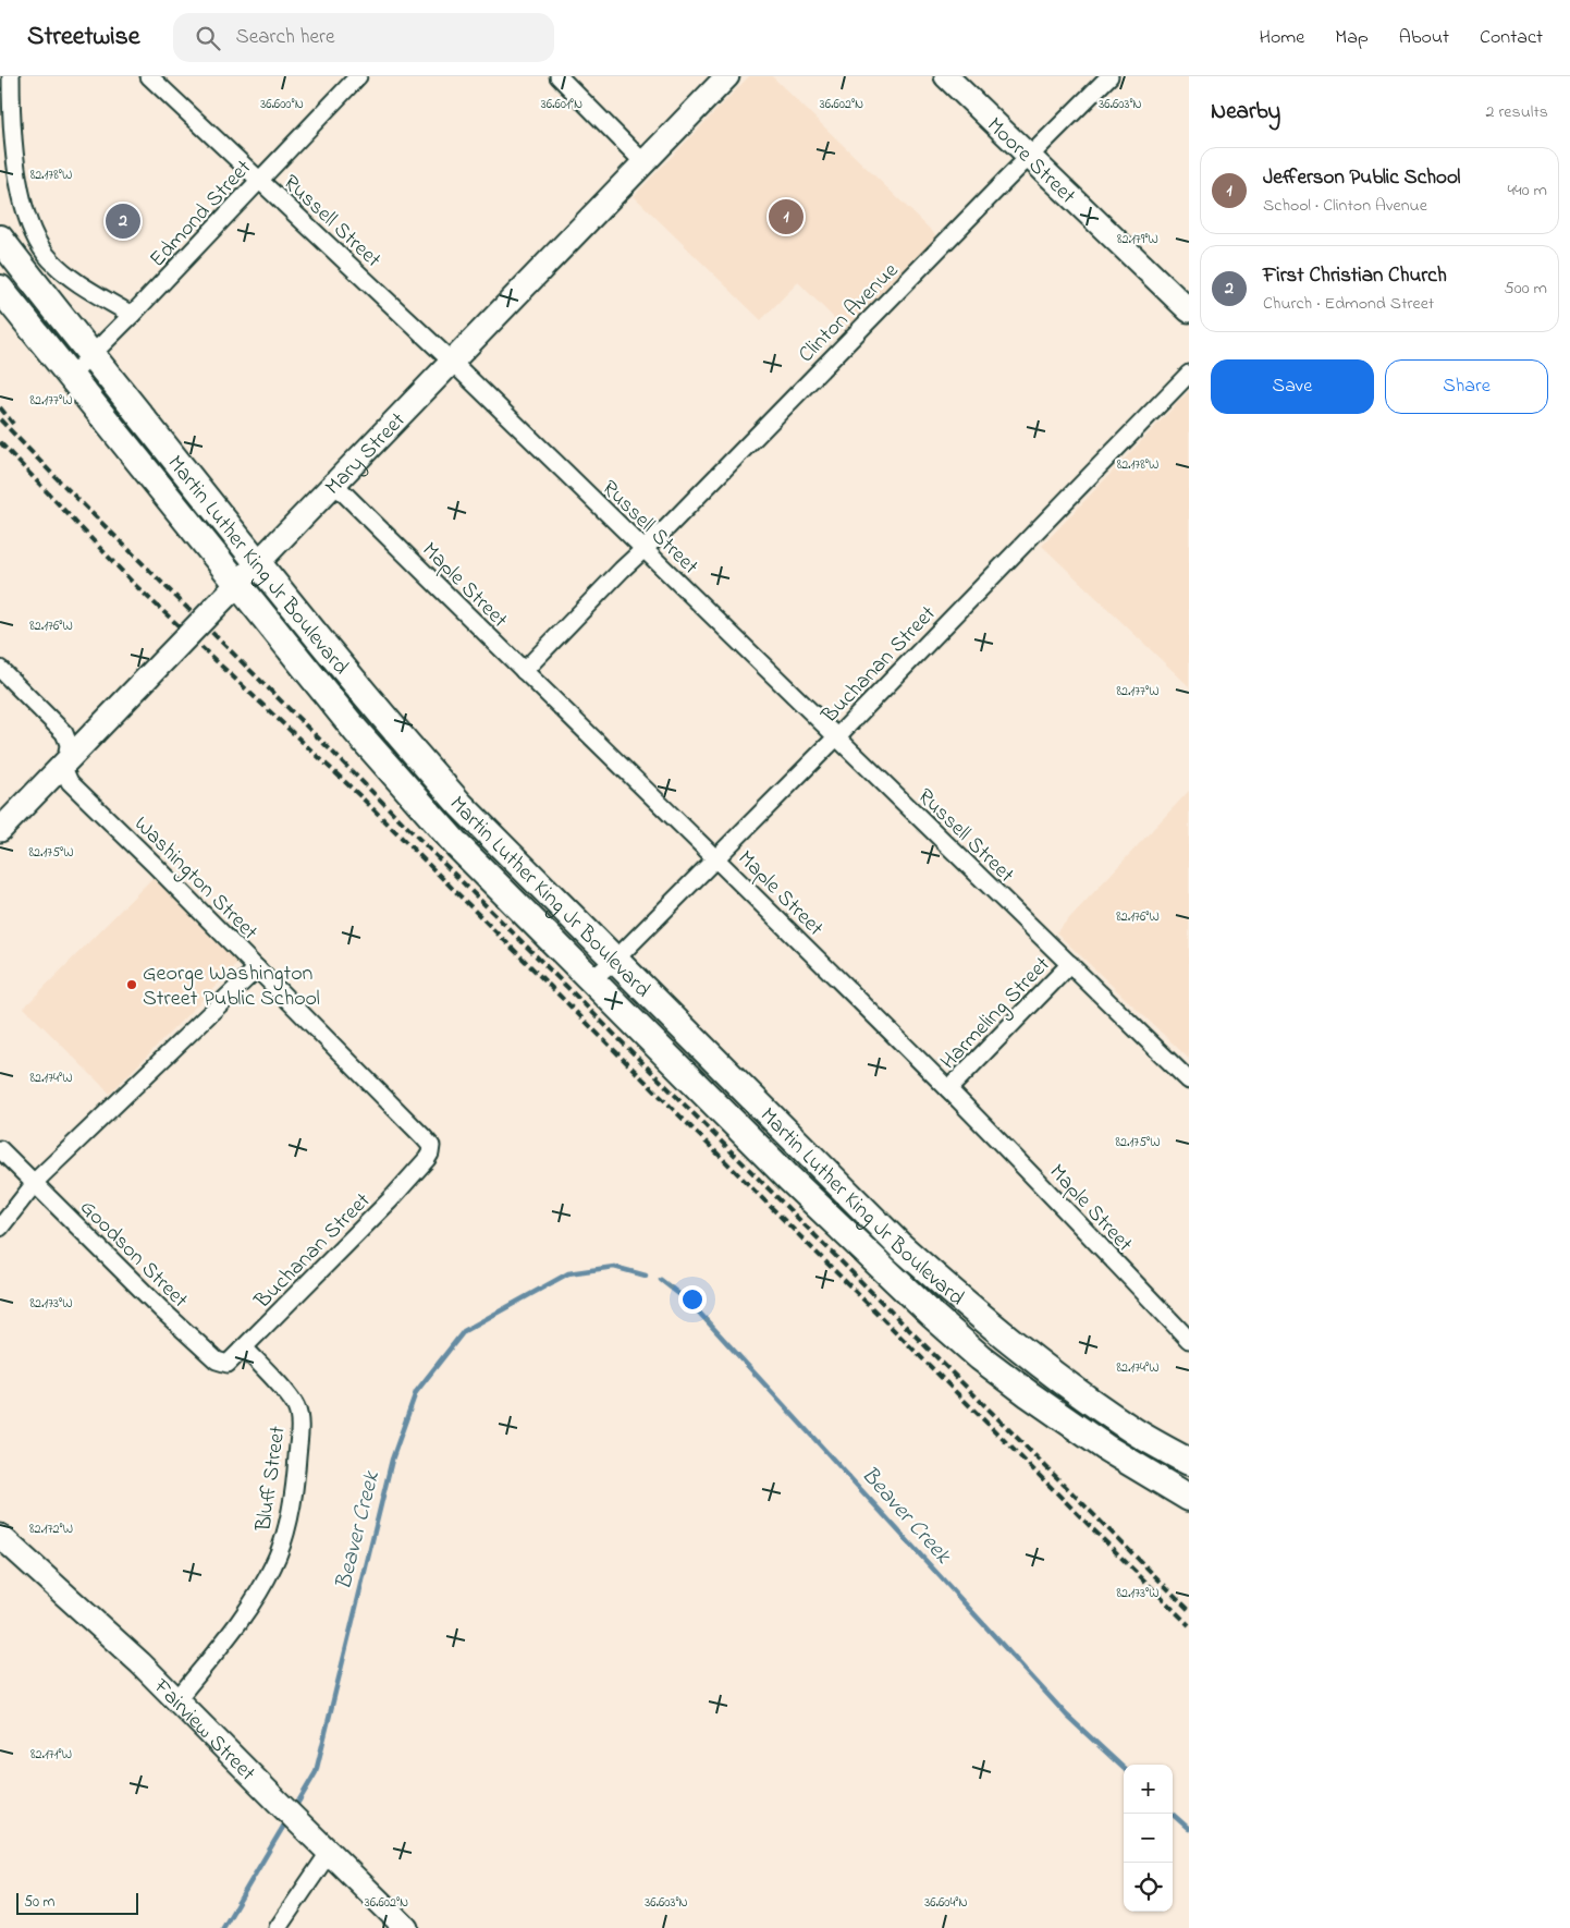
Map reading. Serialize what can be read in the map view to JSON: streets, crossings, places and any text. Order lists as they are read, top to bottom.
{
  "streets": {
    "main road": [
      "Moore Street",
      "Mary Street",
      "Martin Luther King Jr Boulevard",
      "Fairview Street"
    ],
    "street": [
      "Edmond Street",
      "Russell Street",
      "Clinton Avenue",
      "Maple Street",
      "Buchanan Street",
      "Washington Street",
      "Harmeling Street",
      "Goodson Street",
      "Bluff Street"
    ]
  },
  "crossings": [
    ["Moore Street", "Clinton Avenue"],
    ["Edmond Street", "Russell Street"],
    ["Edmond Street", "Martin Luther King Jr Boulevard"],
    ["Russell Street", "Clinton Avenue"],
    ["Russell Street", "Mary Street"],
    ["Russell Street", "Buchanan Street"],
    ["Russell Street", "Harmeling Street"],
    ["Clinton Avenue", "Maple Street"],
    ["Mary Street", "Martin Luther King Jr Boulevard"],
    ["Mary Street", "Maple Street"],
    ["Mary Street", "Washington Street"],
    ["Martin Luther King Jr Boulevard", "Buchanan Street"],
    ["Maple Street", "Buchanan Street"],
    ["Maple Street", "Harmeling Street"],
    ["Buchanan Street", "Washington Street"],
    ["Buchanan Street", "Goodson Street"],
    ["Buchanan Street", "Bluff Street"],
    ["Goodson Street", "Bluff Street"],
    ["Bluff Street", "Fairview Street"]
  ],
  "water": ["Beaver Creek"],
  "places": ["George Washington Street Public School"],
  "scale_bar": "50 m",
  "page": {
    "header": "Streetwise",
    "search": "Search here",
    "nav": [
      "Home",
      "Map",
      "About",
      "Contact"
    ],
    "heading": ["Nearby", "2 results"],
    "list": [
      {
        "mark": "1",
        "name": "Jefferson Public School",
        "note": "School · Clinton Avenue",
        "value": "440 m"
      },
      {
        "mark": "2",
        "name": "First Christian Church",
        "note": "Church · Edmond Street",
        "value": "500 m"
      }
    ],
    "pins": ["1", "2"],
    "buttons": ["Save", "Share"],
    "map_buttons": ["+", "−"],
    "scale": "50 m"
  },
  "coordinates": [
    "36.600°N",
    "36.601°N",
    "36.602°N",
    "36.603°N",
    "82.178°W",
    "82.179°W",
    "82.177°W",
    "82.176°W",
    "82.175°W",
    "82.174°W",
    "82.173°W",
    "82.172°W",
    "82.171°W",
    "36.604°N"
  ]
}
